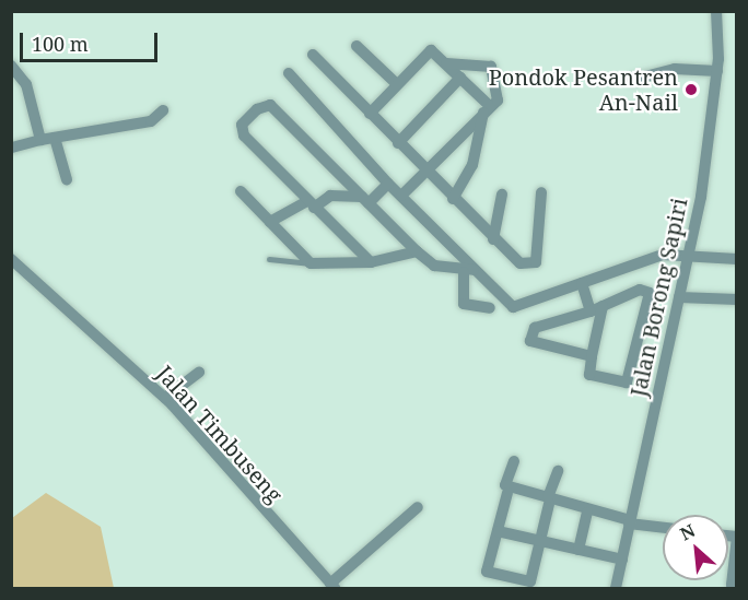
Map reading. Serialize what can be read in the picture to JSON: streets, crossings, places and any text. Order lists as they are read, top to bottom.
{
  "streets": {
    "street": ["Jalan Borong Sapiri", "Jalan Timbuseng"]
  },
  "places": ["Pondok Pesantren An-Nail"],
  "scale_bar": "100 m",
  "north": "top left"
}
